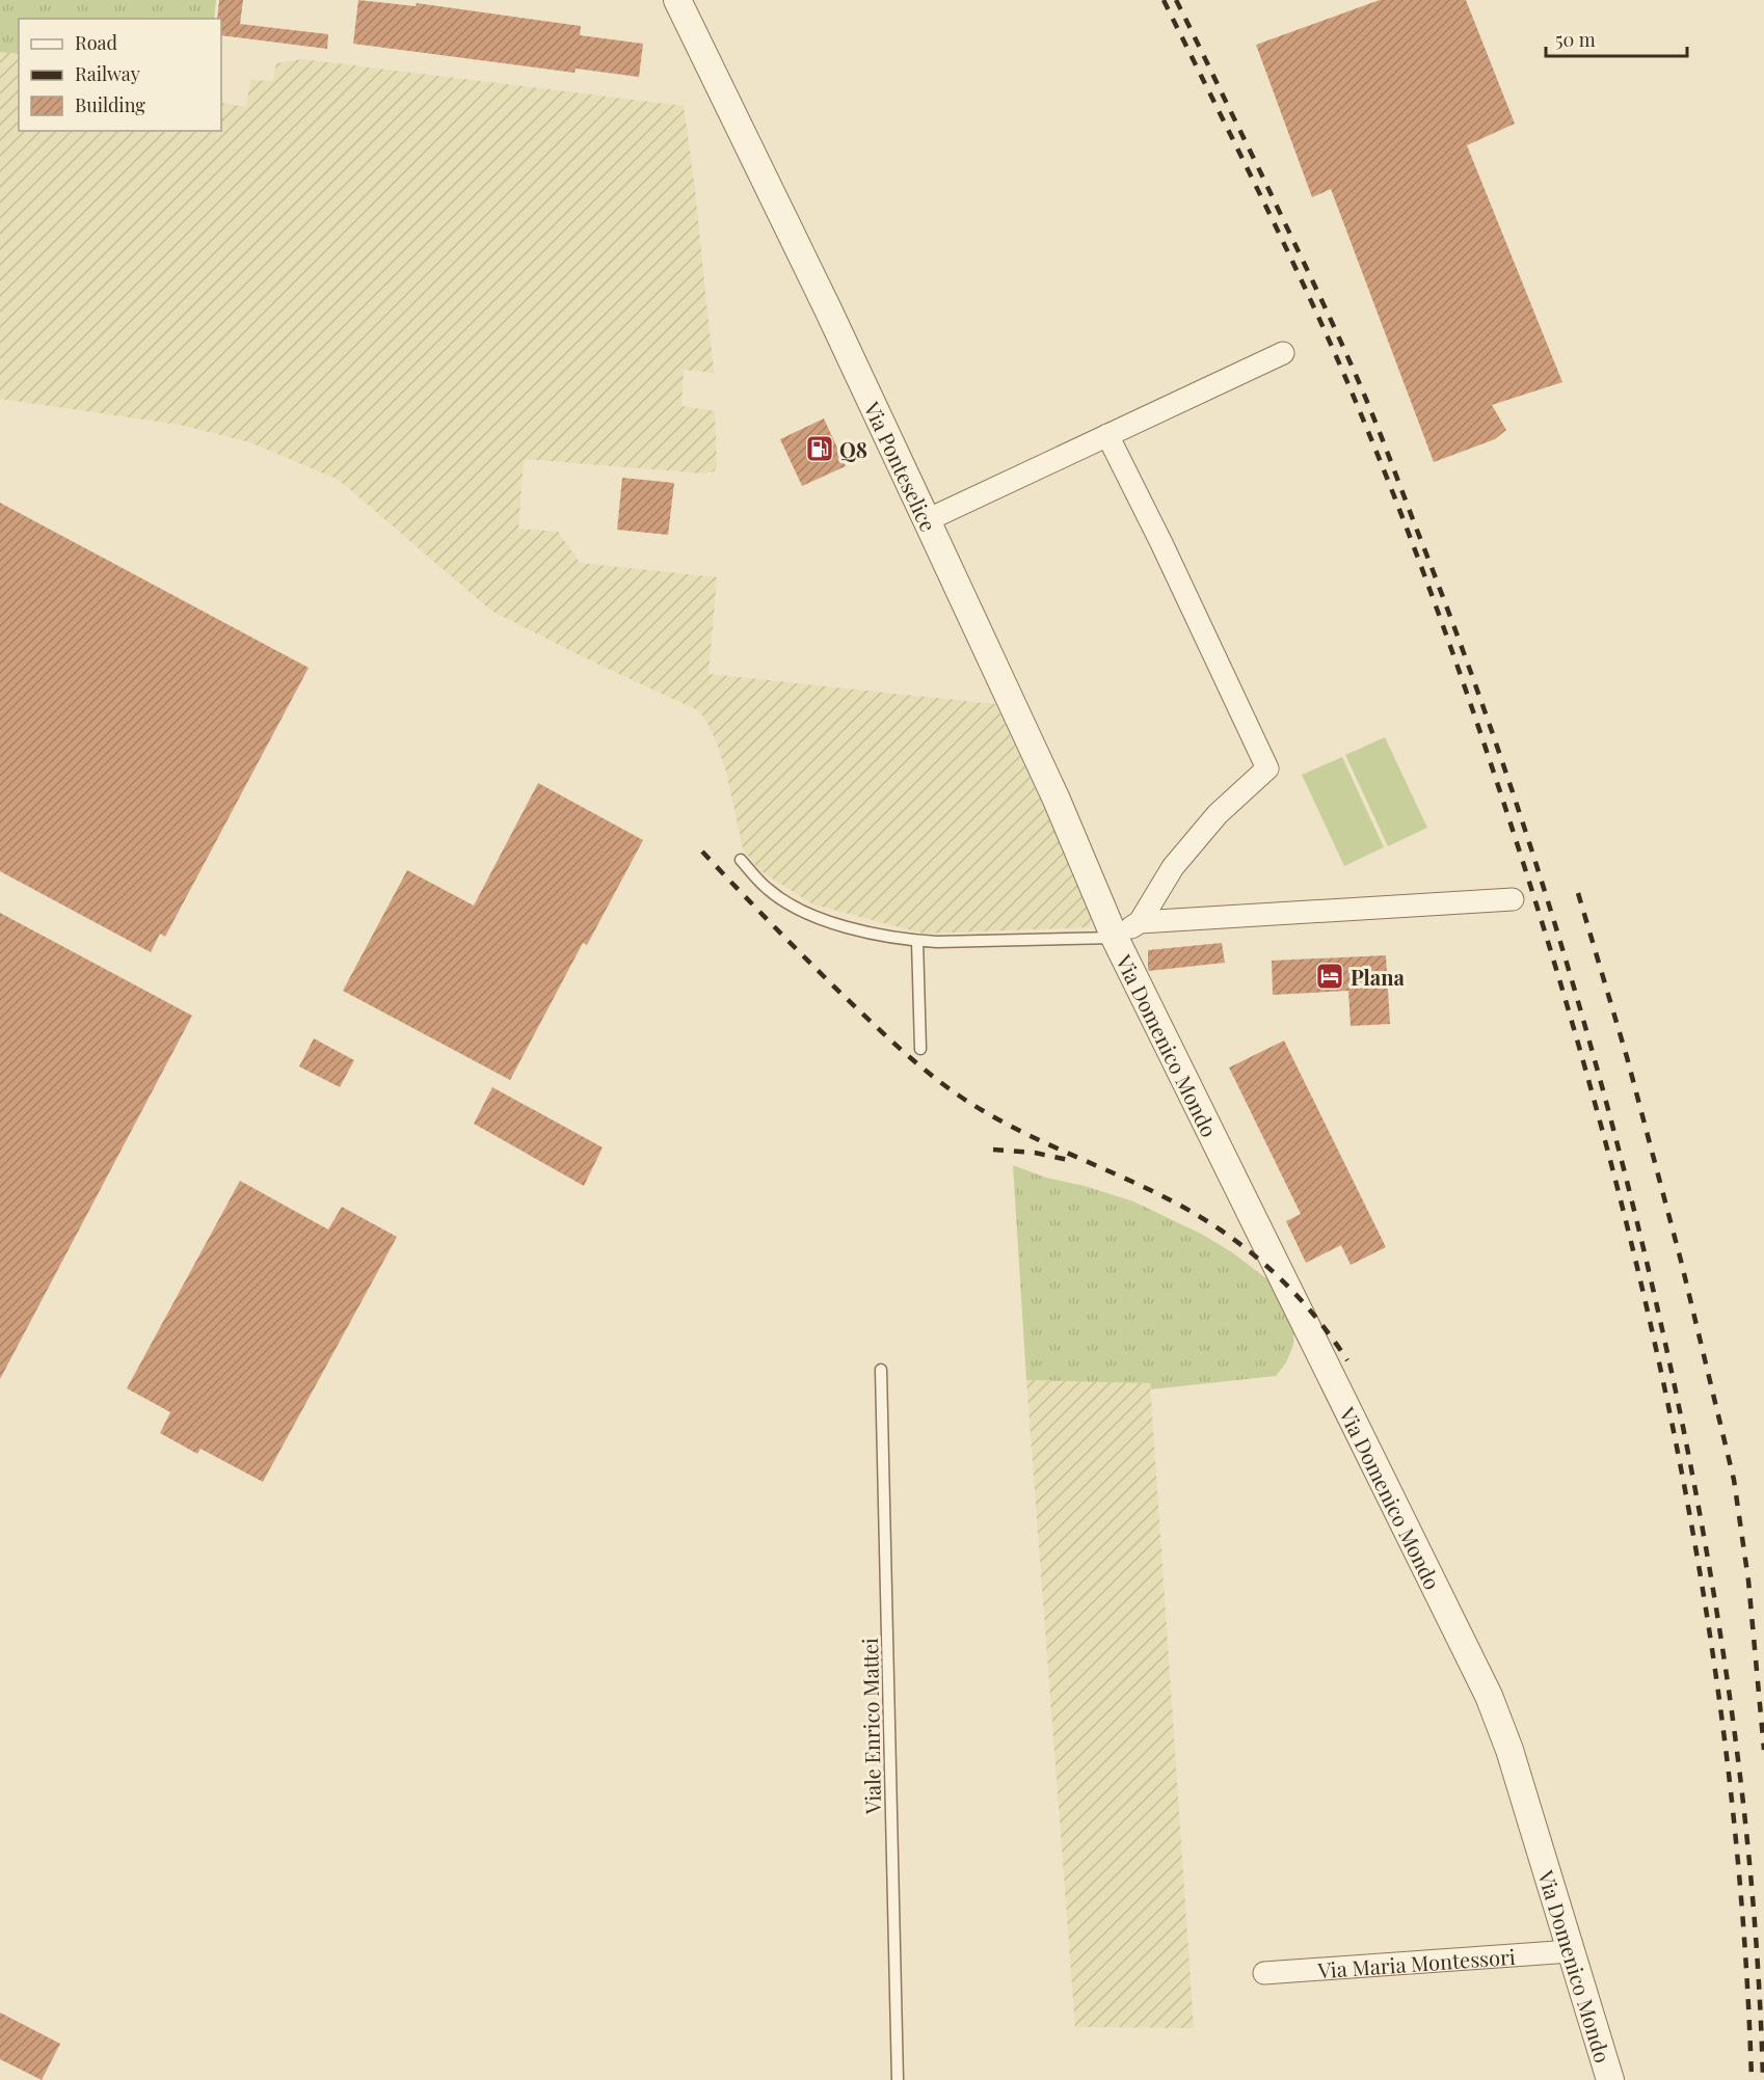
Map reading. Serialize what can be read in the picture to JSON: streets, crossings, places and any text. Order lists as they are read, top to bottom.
{
  "streets": {
    "street": ["Via Ponteselice", "Via Domenico Mondo", "Via Maria Montessori"],
    "lane": ["Viale Enrico Mattei"]
  },
  "crossings": [
    ["Via Ponteselice", "Via Domenico Mondo"],
    ["Via Domenico Mondo", "Via Maria Montessori"]
  ],
  "places": {
    "fuel station": ["Q8"],
    "hotel": ["Plana"]
  },
  "legend": ["Road", "Railway", "Building"],
  "scale_bar": "50 m"
}
